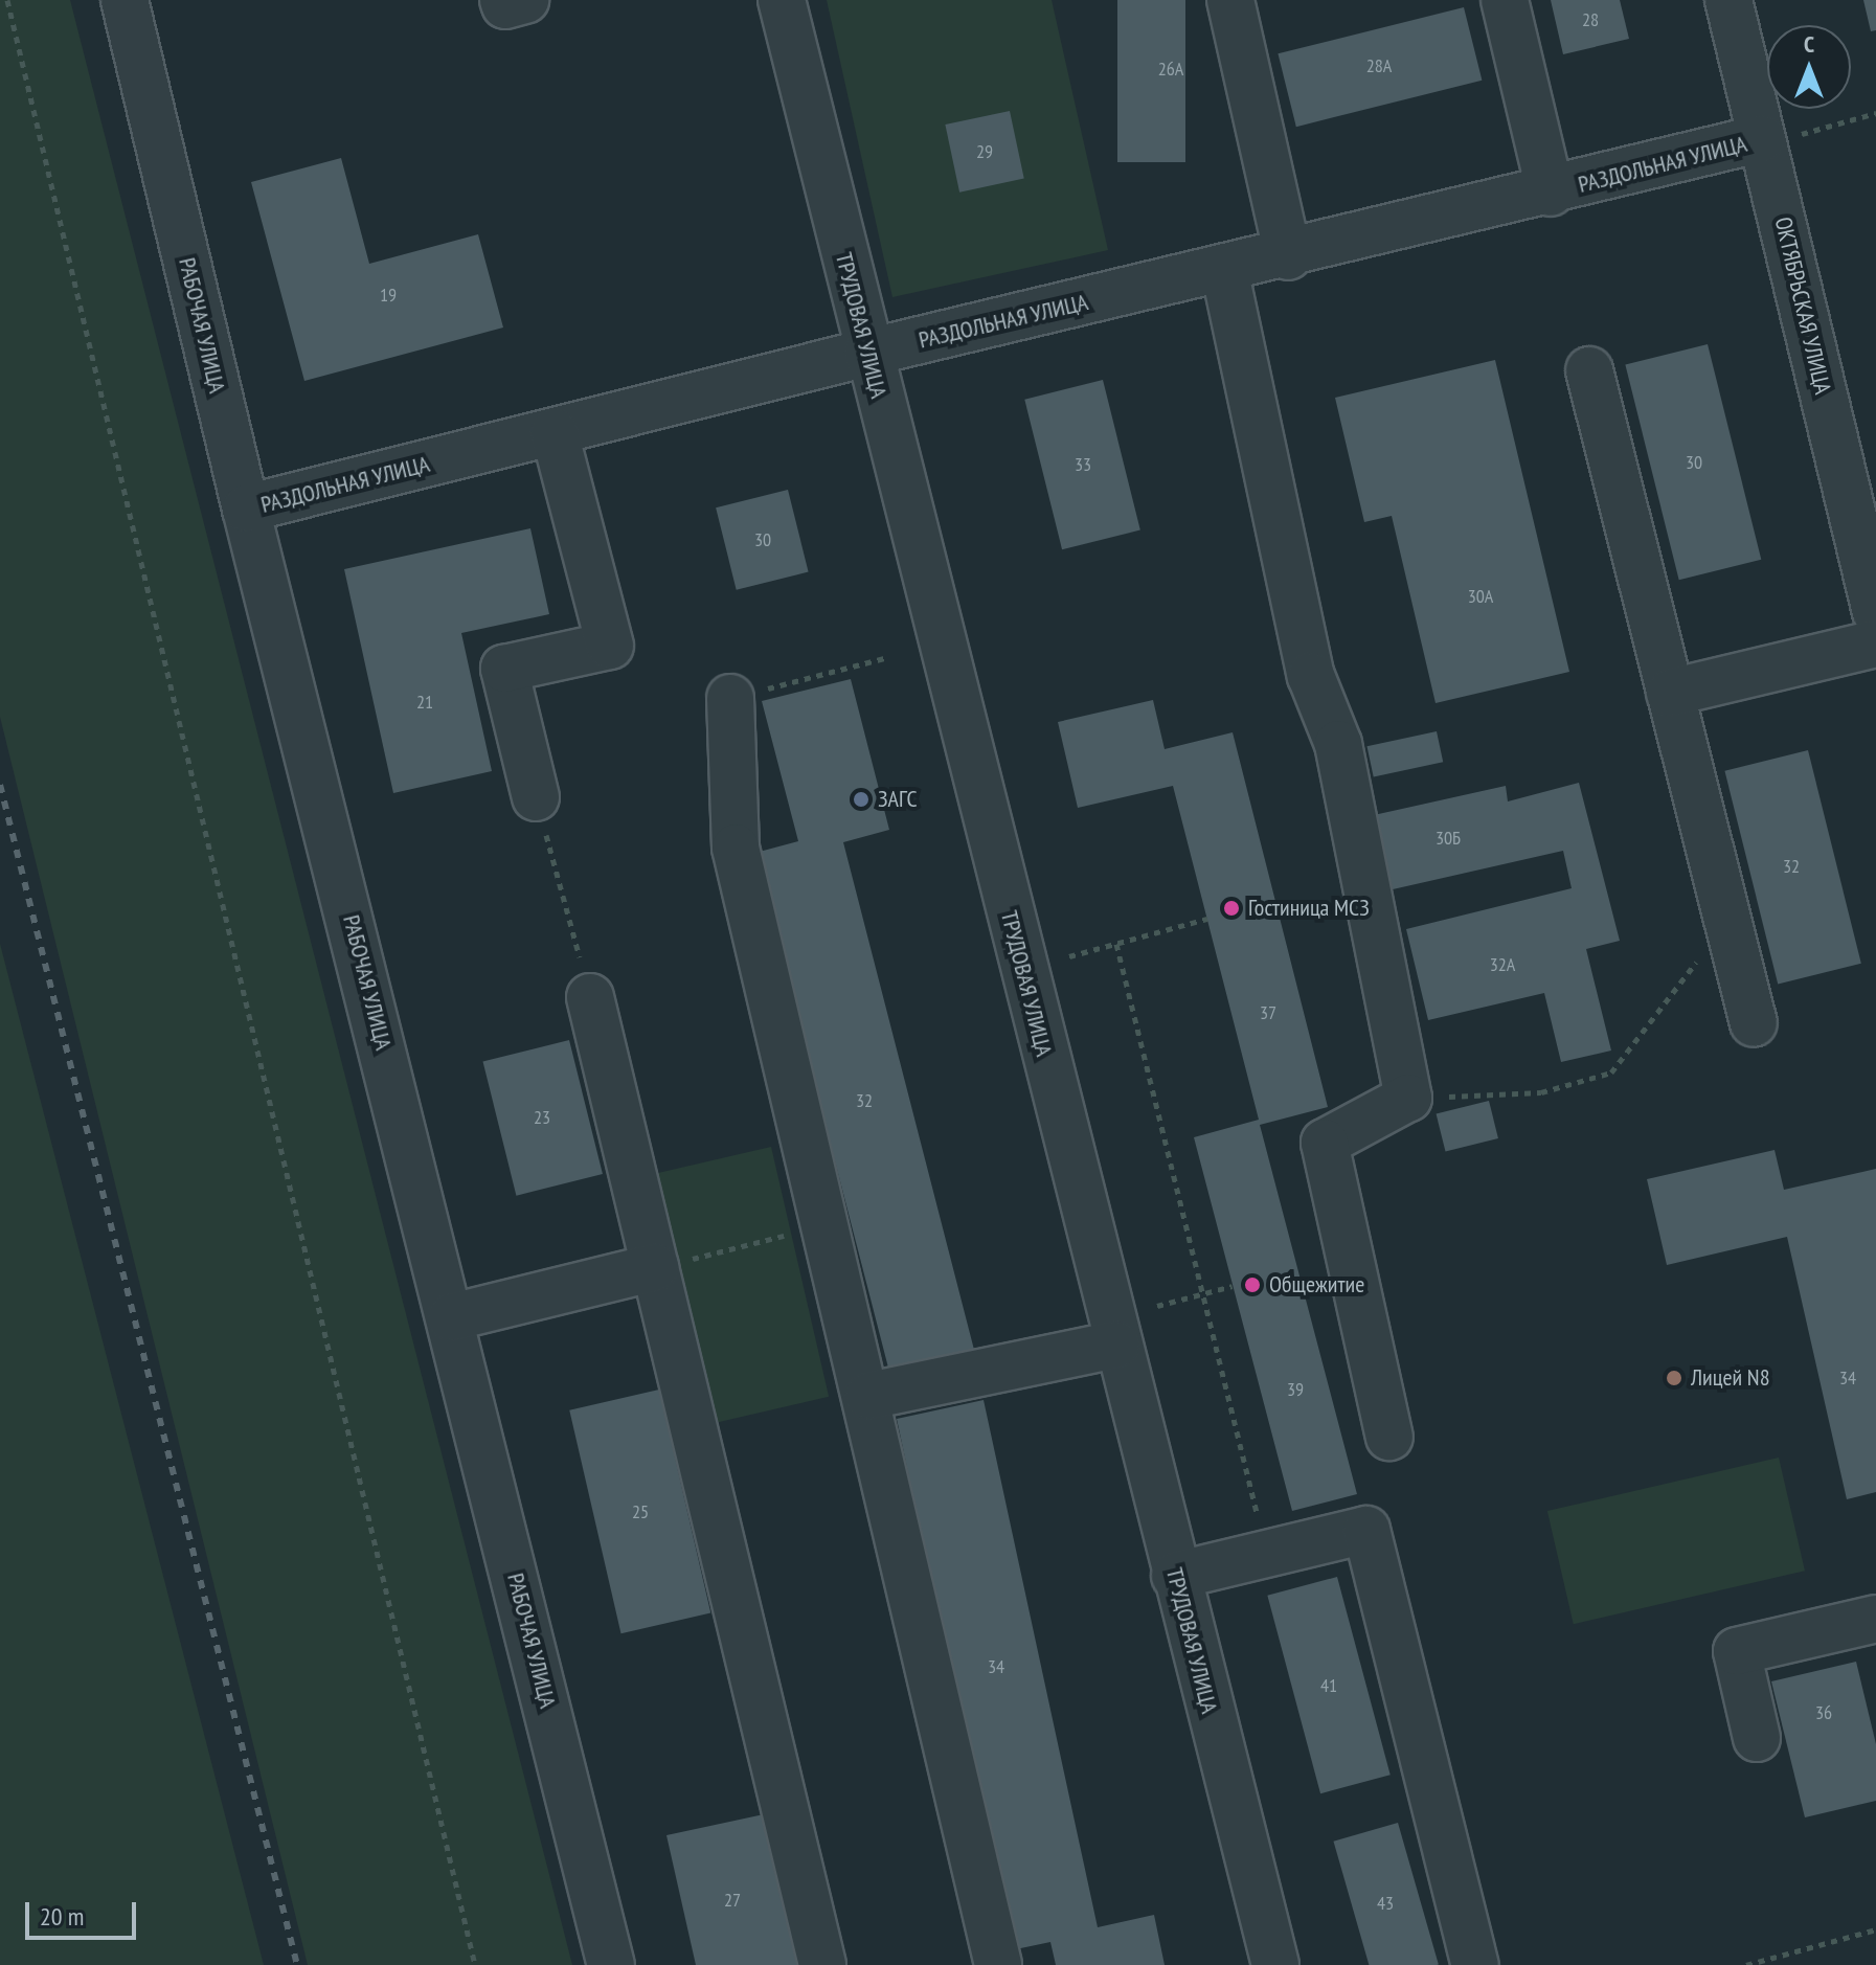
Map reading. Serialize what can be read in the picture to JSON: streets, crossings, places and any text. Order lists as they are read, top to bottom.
{
  "streets": {
    "street": [
      "РАЗДОЛЬНАЯ УЛИЦА",
      "ОКТЯБРЬСКАЯ УЛИЦА",
      "РАБОЧАЯ УЛИЦА",
      "ТРУДОВАЯ УЛИЦА"
    ]
  },
  "crossings": [
    ["РАЗДОЛЬНАЯ УЛИЦА", "ОКТЯБРЬСКАЯ УЛИЦА"],
    ["РАЗДОЛЬНАЯ УЛИЦА", "РАБОЧАЯ УЛИЦА"],
    ["РАЗДОЛЬНАЯ УЛИЦА", "ТРУДОВАЯ УЛИЦА"]
  ],
  "places": [
    "ЗАГС",
    "Гостиница МСЗ",
    "Общежитие",
    "Лицей N8"
  ],
  "house_numbers": [
    "28",
    "28А",
    "26А",
    "29",
    "19",
    "30",
    "33",
    "30",
    "30А",
    "21",
    "30Б",
    "32",
    "32А",
    "37",
    "32",
    "23",
    "34",
    "39",
    "25",
    "34",
    "41",
    "36",
    "27",
    "43"
  ],
  "scale_bar": "20 m",
  "north": "top"
}
